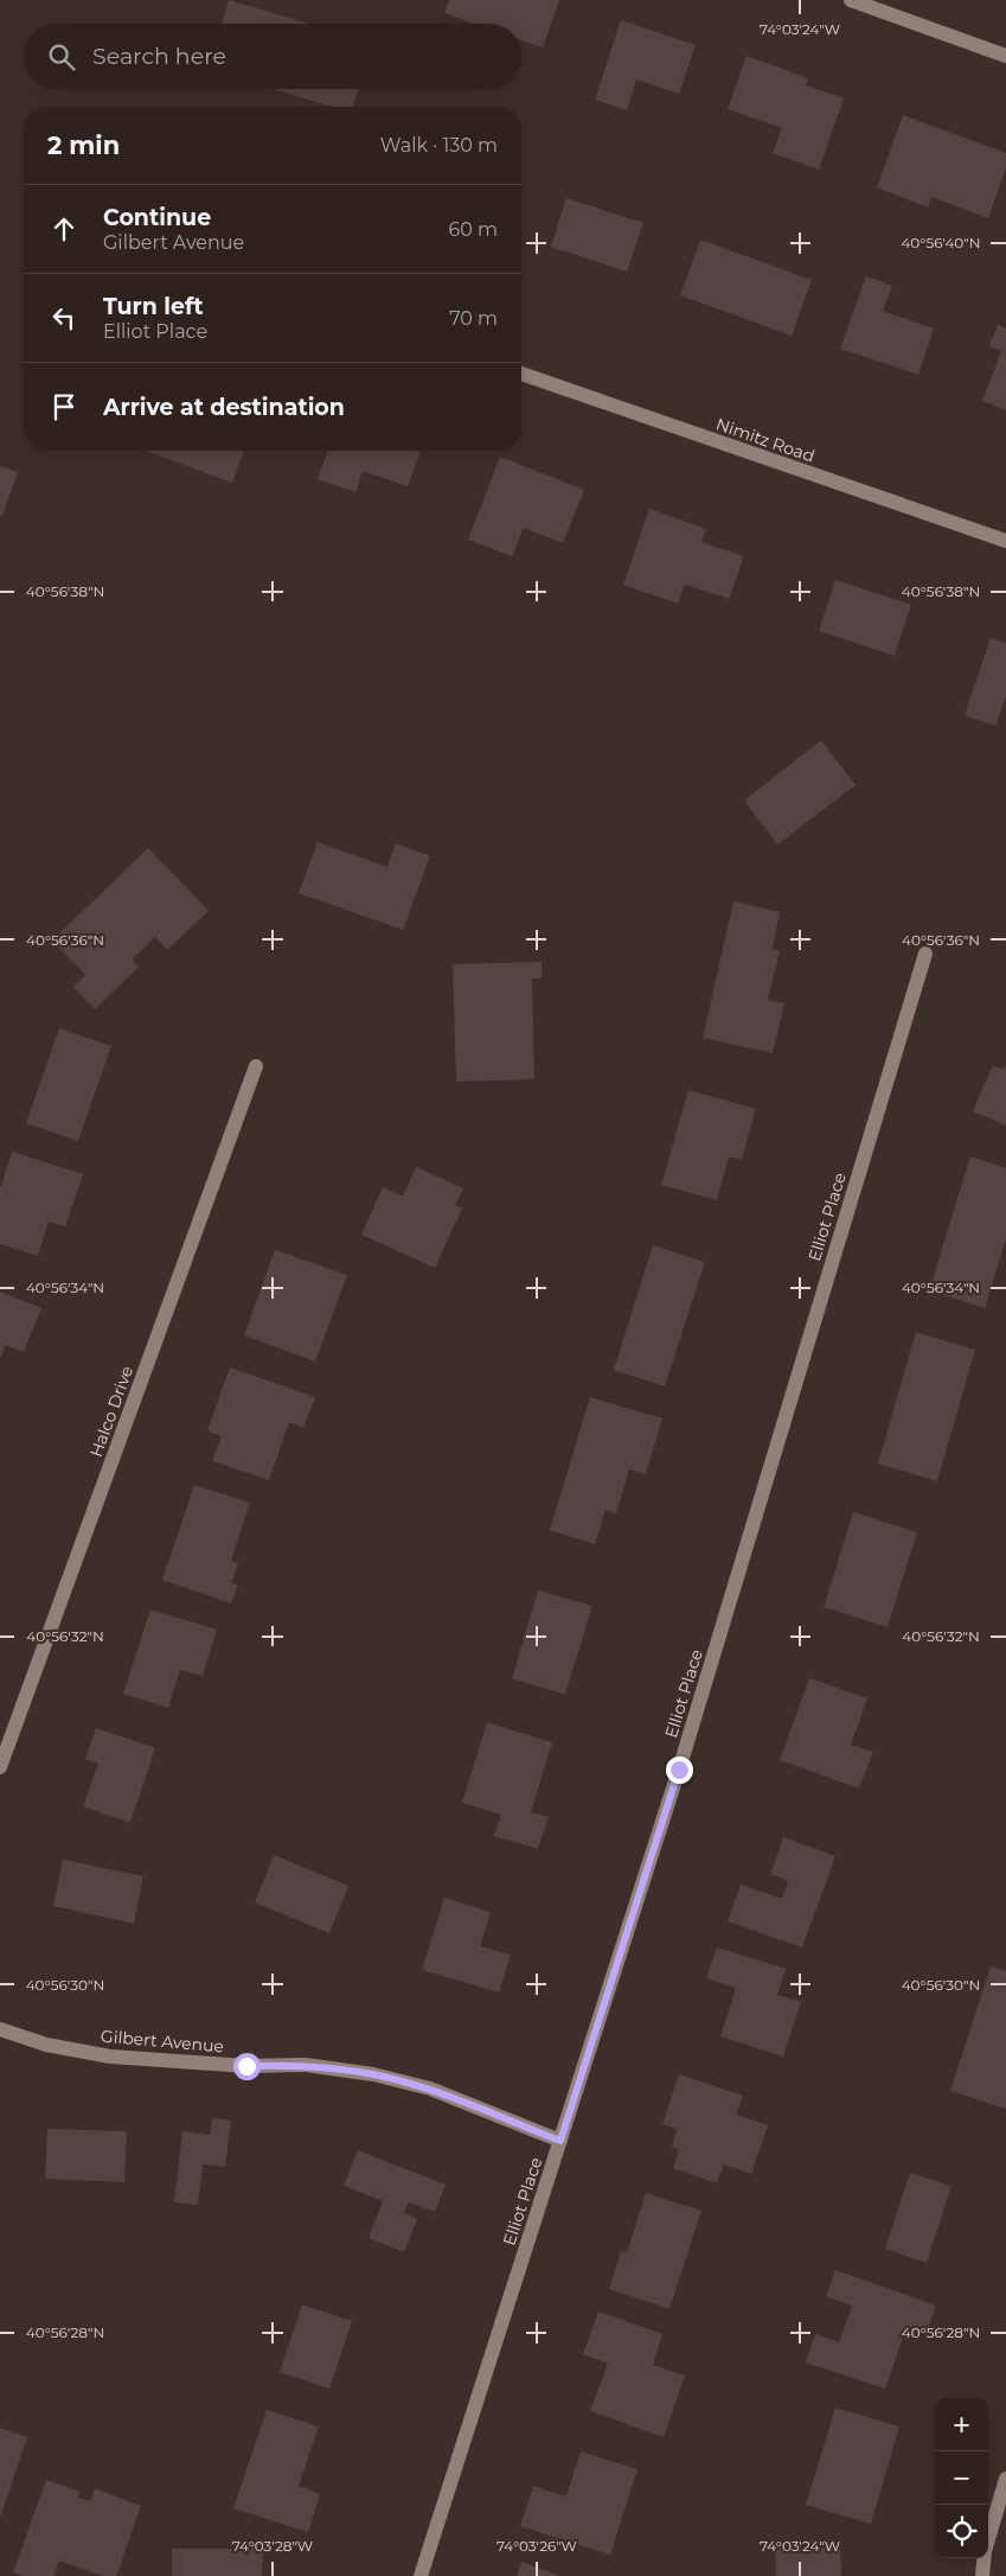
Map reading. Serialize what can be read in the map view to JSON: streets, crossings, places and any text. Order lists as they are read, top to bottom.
{
  "streets": {
    "street": [
      "Nimitz Road",
      "Elliot Place",
      "Halco Drive",
      "Gilbert Avenue"
    ]
  },
  "crossings": [
    ["Elliot Place", "Gilbert Avenue"]
  ],
  "page": {
    "search": "Search here",
    "heading": ["2 min", "Walk · 130 m"],
    "list": [
      ["Continue", "Gilbert Avenue", "60 m"],
      ["Turn left", "Elliot Place", "70 m"],
      "Arrive at destination"
    ],
    "map_buttons": ["+", "−"]
  },
  "coordinates": [
    "74°03'24\"W",
    "40°56'40\"N",
    "40°56'38\"N",
    "40°56'36\"N",
    "40°56'34\"N",
    "40°56'32\"N",
    "40°56'30\"N",
    "40°56'28\"N",
    "74°03'28\"W",
    "74°03'26\"W"
  ]
}
